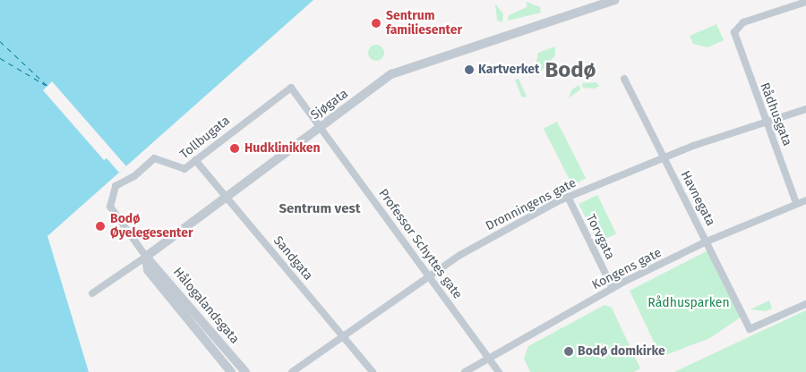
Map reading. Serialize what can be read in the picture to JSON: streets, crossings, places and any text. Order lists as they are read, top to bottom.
{
  "streets": {
    "street": [
      "Sjøgata",
      "Rådhusgata",
      "Tollbugata",
      "Havnegata",
      "Dronningens gate",
      "Torvgata",
      "Professor Schyttes gate",
      "Sandgata",
      "Kongens gate",
      "Hålogalandsgata"
    ]
  },
  "crossings": [
    ["Sjøgata", "Professor Schyttes gate"],
    ["Sjøgata", "Sandgata"],
    ["Sjøgata", "Hålogalandsgata"],
    ["Rådhusgata", "Dronningens gate"],
    ["Rådhusgata", "Kongens gate"],
    ["Tollbugata", "Professor Schyttes gate"],
    ["Tollbugata", "Sandgata"],
    ["Tollbugata", "Hålogalandsgata"],
    ["Havnegata", "Dronningens gate"],
    ["Havnegata", "Kongens gate"],
    ["Dronningens gate", "Torvgata"],
    ["Dronningens gate", "Professor Schyttes gate"],
    ["Dronningens gate", "Sandgata"],
    ["Torvgata", "Kongens gate"],
    ["Professor Schyttes gate", "Kongens gate"]
  ],
  "districts": ["Bodø", "Sentrum vest"],
  "parks": ["Rådhusparken"],
  "places": [
    "Sentrum familiesenter",
    "Kartverket",
    "Hudklinikken",
    "Bodø Øyelegesenter",
    "Bodø domkirke"
  ]
}
